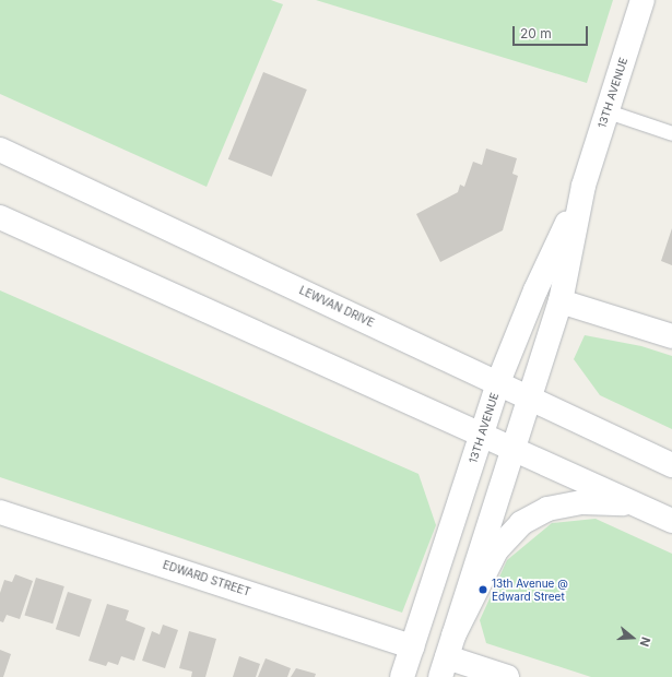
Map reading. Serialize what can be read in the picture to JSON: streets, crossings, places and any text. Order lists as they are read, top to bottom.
{
  "streets": {
    "street": ["13TH AVENUE", "LEWVAN DRIVE", "EDWARD STREET"]
  },
  "crossings": [
    ["13TH AVENUE", "LEWVAN DRIVE"],
    ["13TH AVENUE", "EDWARD STREET"]
  ],
  "places": ["13th Avenue @ Edward Street"],
  "scale_bar": "20 m",
  "north": "right"
}
